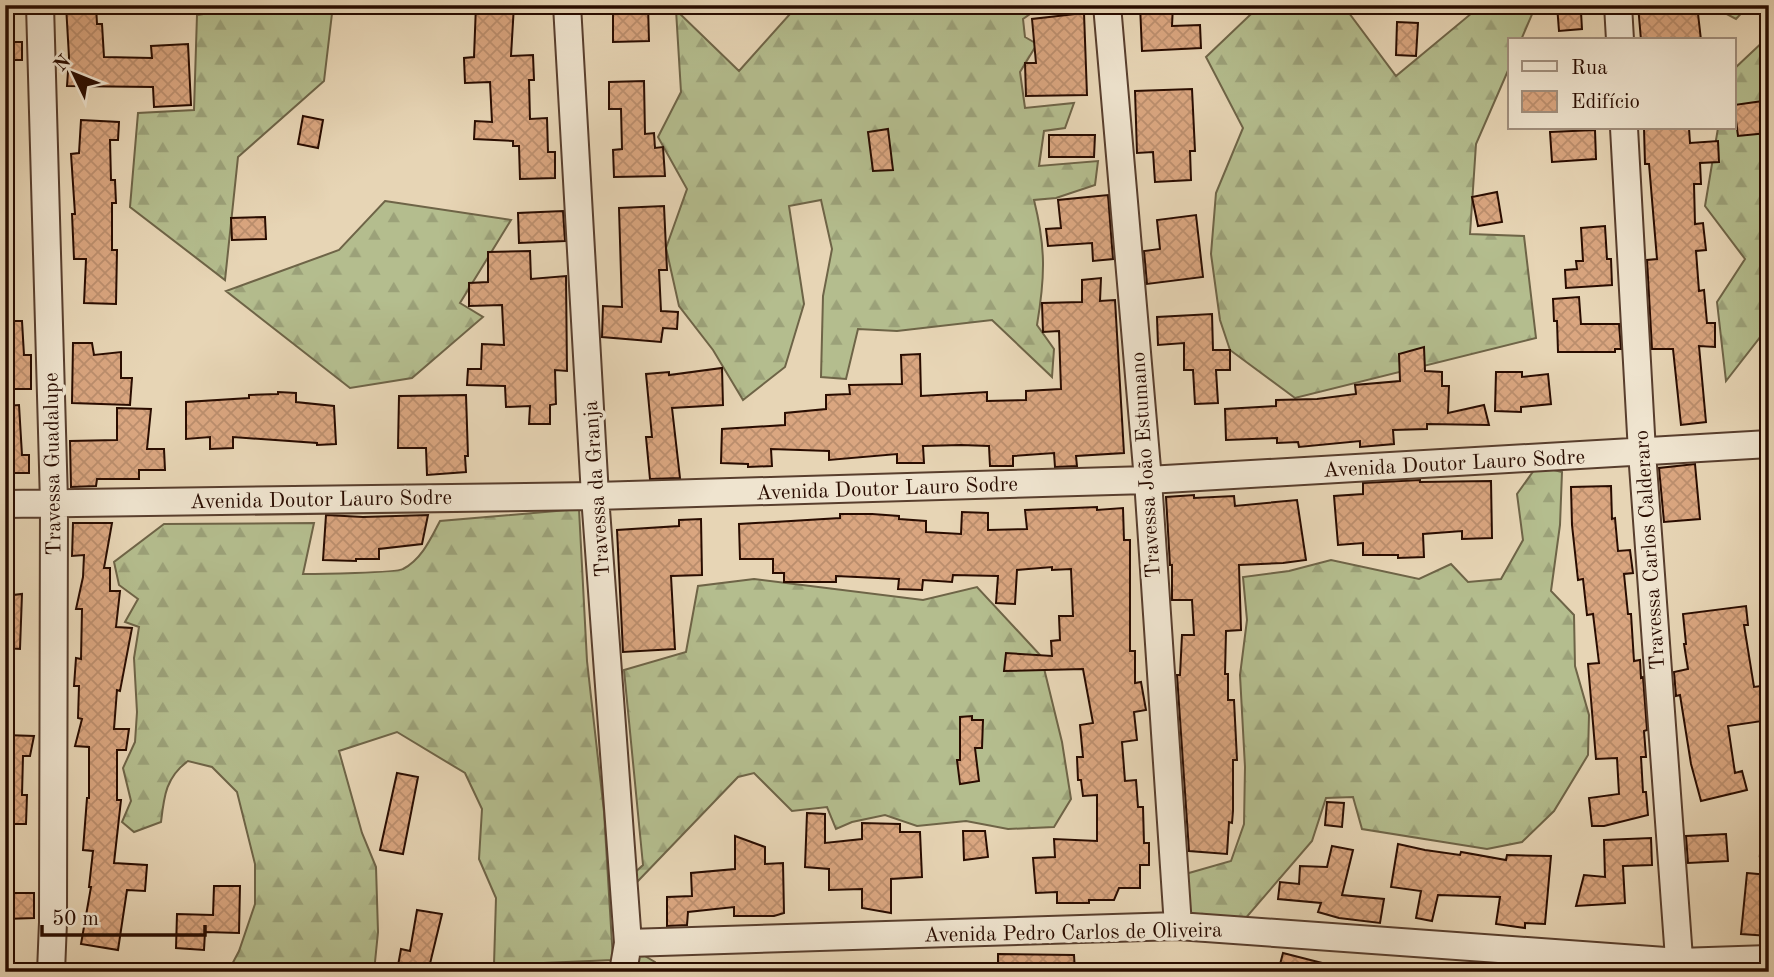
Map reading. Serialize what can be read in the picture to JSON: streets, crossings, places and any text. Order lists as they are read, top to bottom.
{
  "streets": {
    "street": [
      "Avenida Doutor Lauro Sodre",
      "Travessa Guadalupe",
      "Travessa João Estumano",
      "Travessa da Granja",
      "Travessa Carlos Calderaro",
      "Avenida Pedro Carlos de Oliveira"
    ]
  },
  "crossings": [
    ["Avenida Doutor Lauro Sodre", "Travessa Guadalupe"],
    ["Avenida Doutor Lauro Sodre", "Travessa João Estumano"],
    ["Avenida Doutor Lauro Sodre", "Travessa da Granja"],
    ["Avenida Doutor Lauro Sodre", "Travessa Carlos Calderaro"],
    ["Travessa João Estumano", "Avenida Pedro Carlos de Oliveira"],
    ["Travessa da Granja", "Avenida Pedro Carlos de Oliveira"],
    ["Travessa Carlos Calderaro", "Avenida Pedro Carlos de Oliveira"]
  ],
  "legend": ["Rua", "Edifício"],
  "scale_bar": "50 m",
  "north": "top left"
}
